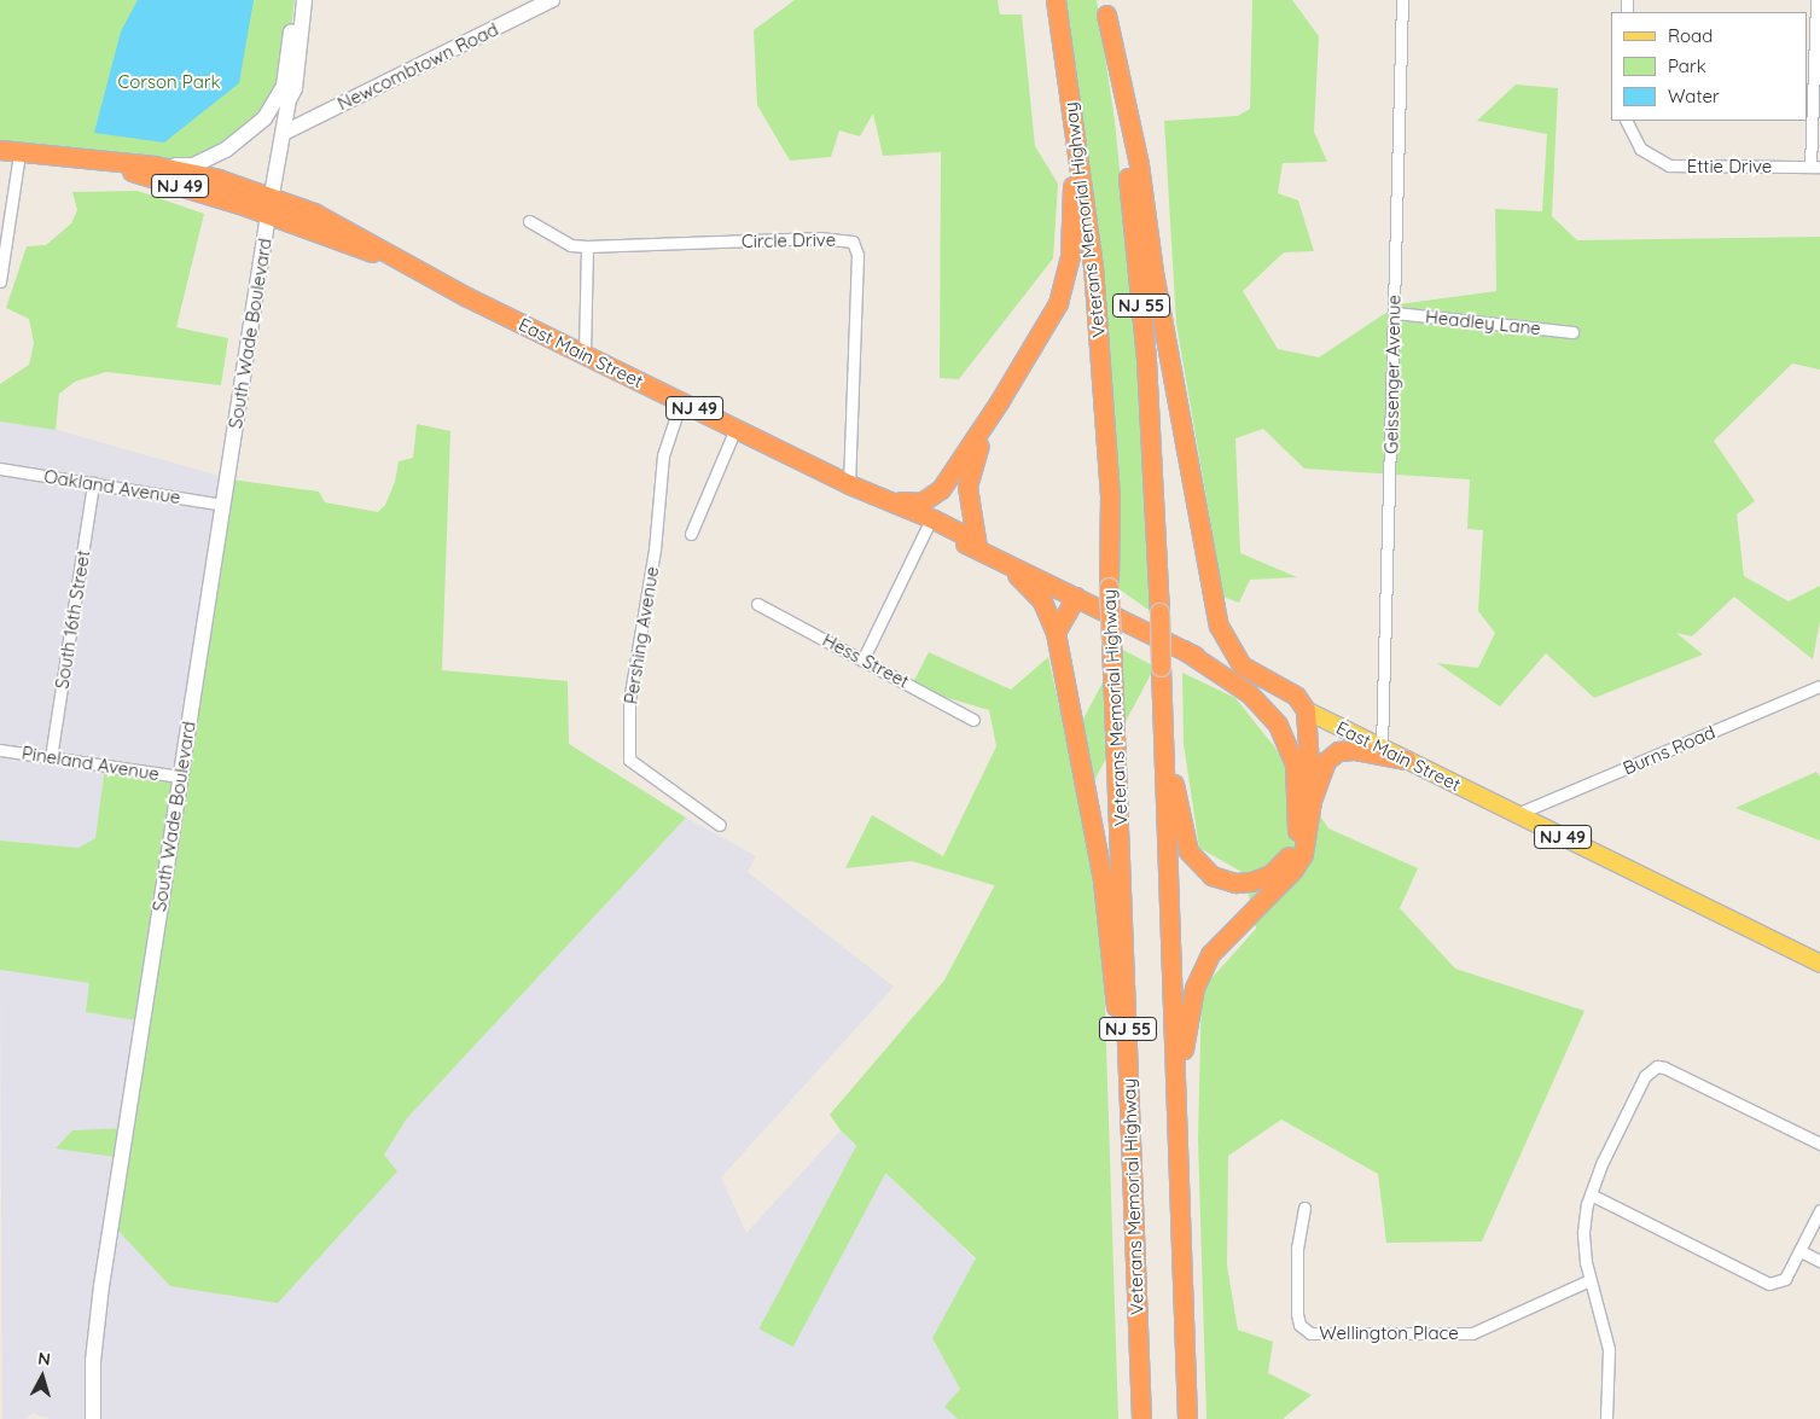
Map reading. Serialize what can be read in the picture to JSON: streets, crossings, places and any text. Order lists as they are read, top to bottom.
{
  "streets": {
    "highway": [
      "NJ 49",
      "Veterans Memorial Highway",
      "NJ 55",
      "East Main Street"
    ],
    "main road": ["Newcombtown Road", "South Wade Boulevard"],
    "street": [
      "Ettie Drive",
      "Circle Drive",
      "Headley Lane",
      "Geissenger Avenue",
      "Oakland Avenue",
      "South 16th Street",
      "Pershing Avenue",
      "Hess Street",
      "Burns Road",
      "Pineland Avenue",
      "Wellington Place"
    ]
  },
  "crossings": [
    ["Newcombtown Road", "South Wade Boulevard"],
    ["Circle Drive", "East Main Street"],
    ["Headley Lane", "Geissenger Avenue"],
    ["South Wade Boulevard", "East Main Street"],
    ["South Wade Boulevard", "Oakland Avenue"],
    ["South Wade Boulevard", "Pineland Avenue"],
    ["East Main Street", "Geissenger Avenue"],
    ["East Main Street", "Pershing Avenue"],
    ["East Main Street", "Burns Road"],
    ["Oakland Avenue", "South 16th Street"],
    ["South 16th Street", "Pineland Avenue"]
  ],
  "parks": ["Corson Park"],
  "legend": ["Road", "Park", "Water"],
  "north": "top"
}
